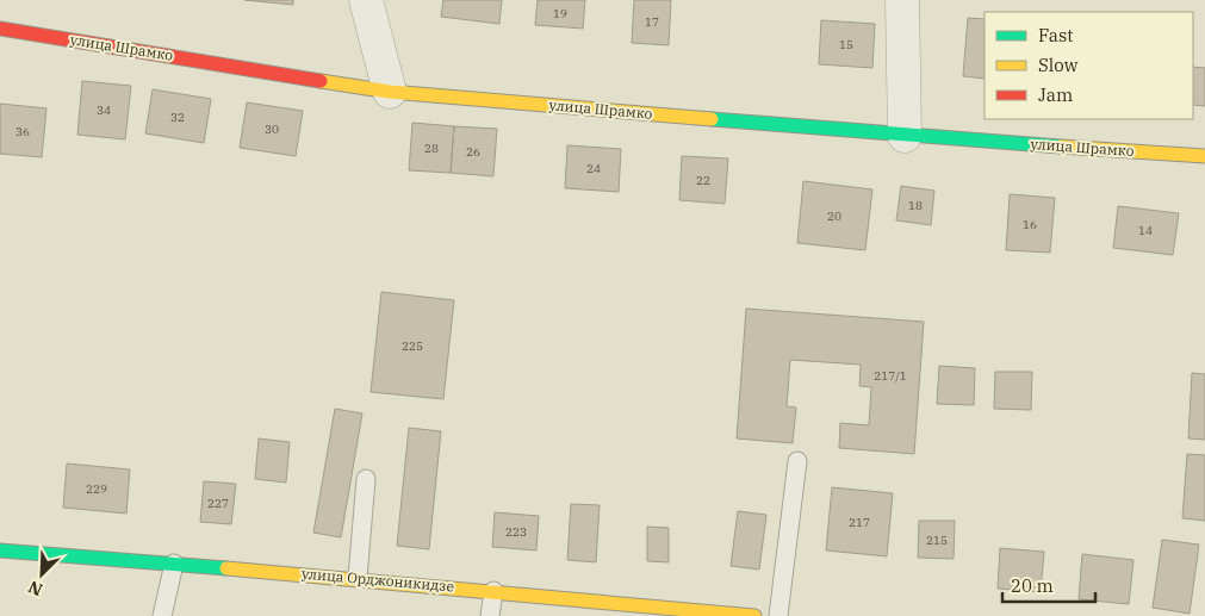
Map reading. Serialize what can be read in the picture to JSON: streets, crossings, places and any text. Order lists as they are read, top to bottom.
{
  "streets": {
    "street": ["улица Шрамко", "улица Орджоникидзе"]
  },
  "house_numbers": [
    "19",
    "17",
    "15",
    "34",
    "32",
    "30",
    "36",
    "28",
    "26",
    "24",
    "22",
    "18",
    "20",
    "16",
    "14",
    "225",
    "217/1",
    "229",
    "227",
    "217",
    "223",
    "215"
  ],
  "legend": ["Fast", "Slow", "Jam"],
  "scale_bar": "20 m",
  "north": "bottom left"
}
